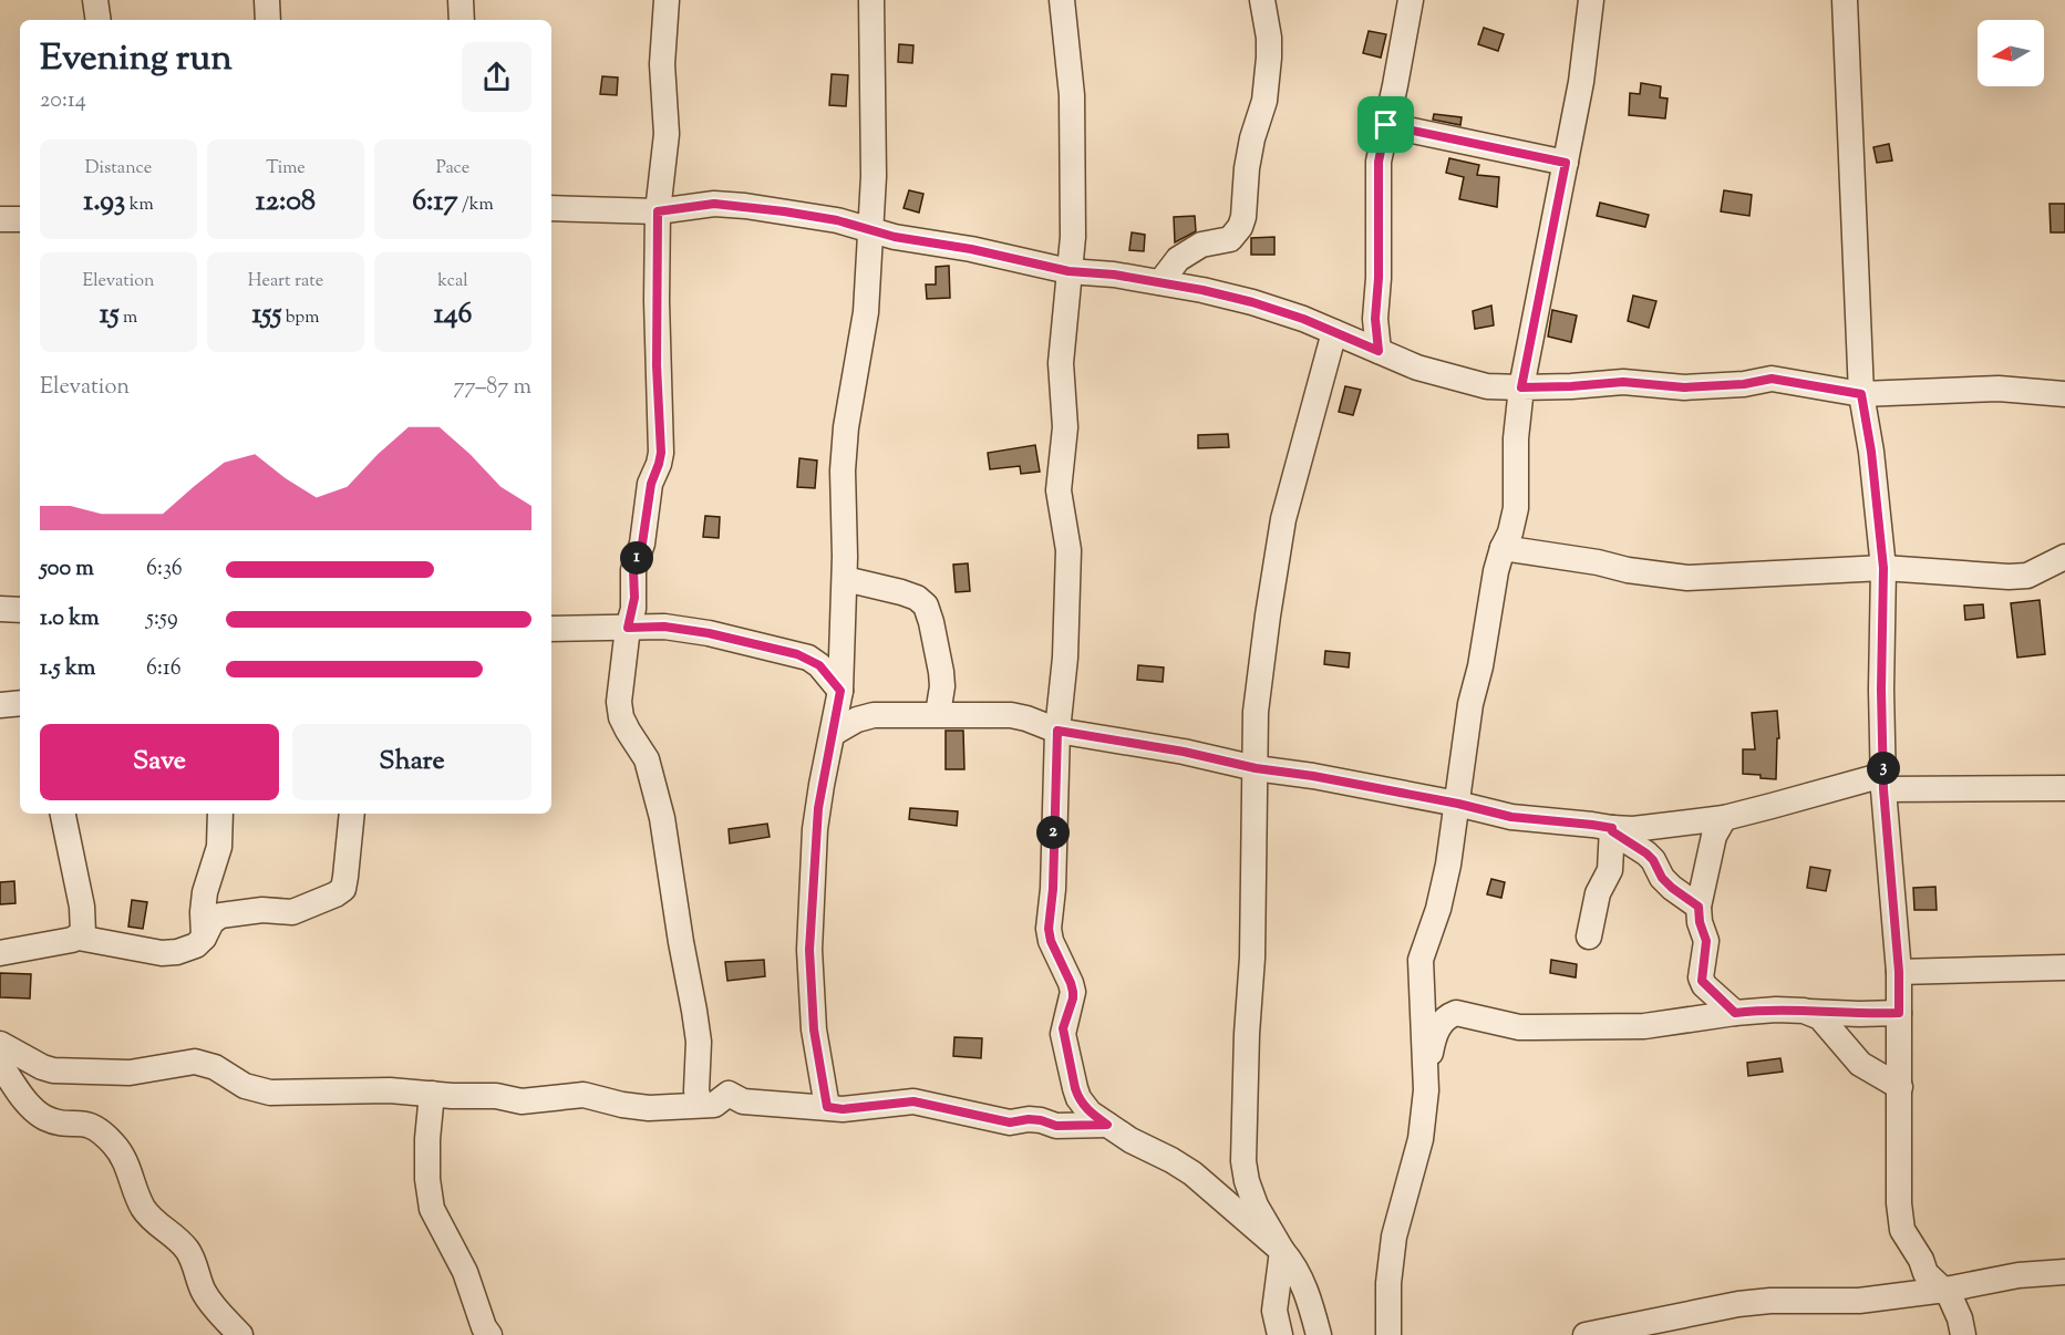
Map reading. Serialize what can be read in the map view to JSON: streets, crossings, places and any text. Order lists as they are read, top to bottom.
{
  "north": "left",
  "page": {
    "heading": ["Evening run", "20:14"],
    "stats": [
      ["Distance", "1.93 km"],
      ["Time", "12:08"],
      ["Pace", "6:17 /km"],
      ["Elevation", "15 m"],
      ["Heart rate", "155 bpm"],
      ["kcal", "146"]
    ],
    "chart": ["Elevation", "77–87 m"],
    "pins": ["1", "3", "2"],
    "list": [
      {
        "name": "500 m",
        "note": "6:36"
      },
      {
        "name": "1.0 km",
        "note": "5:59"
      },
      {
        "name": "1.5 km",
        "note": "6:16"
      }
    ],
    "buttons": ["Save", "Share"]
  }
}
